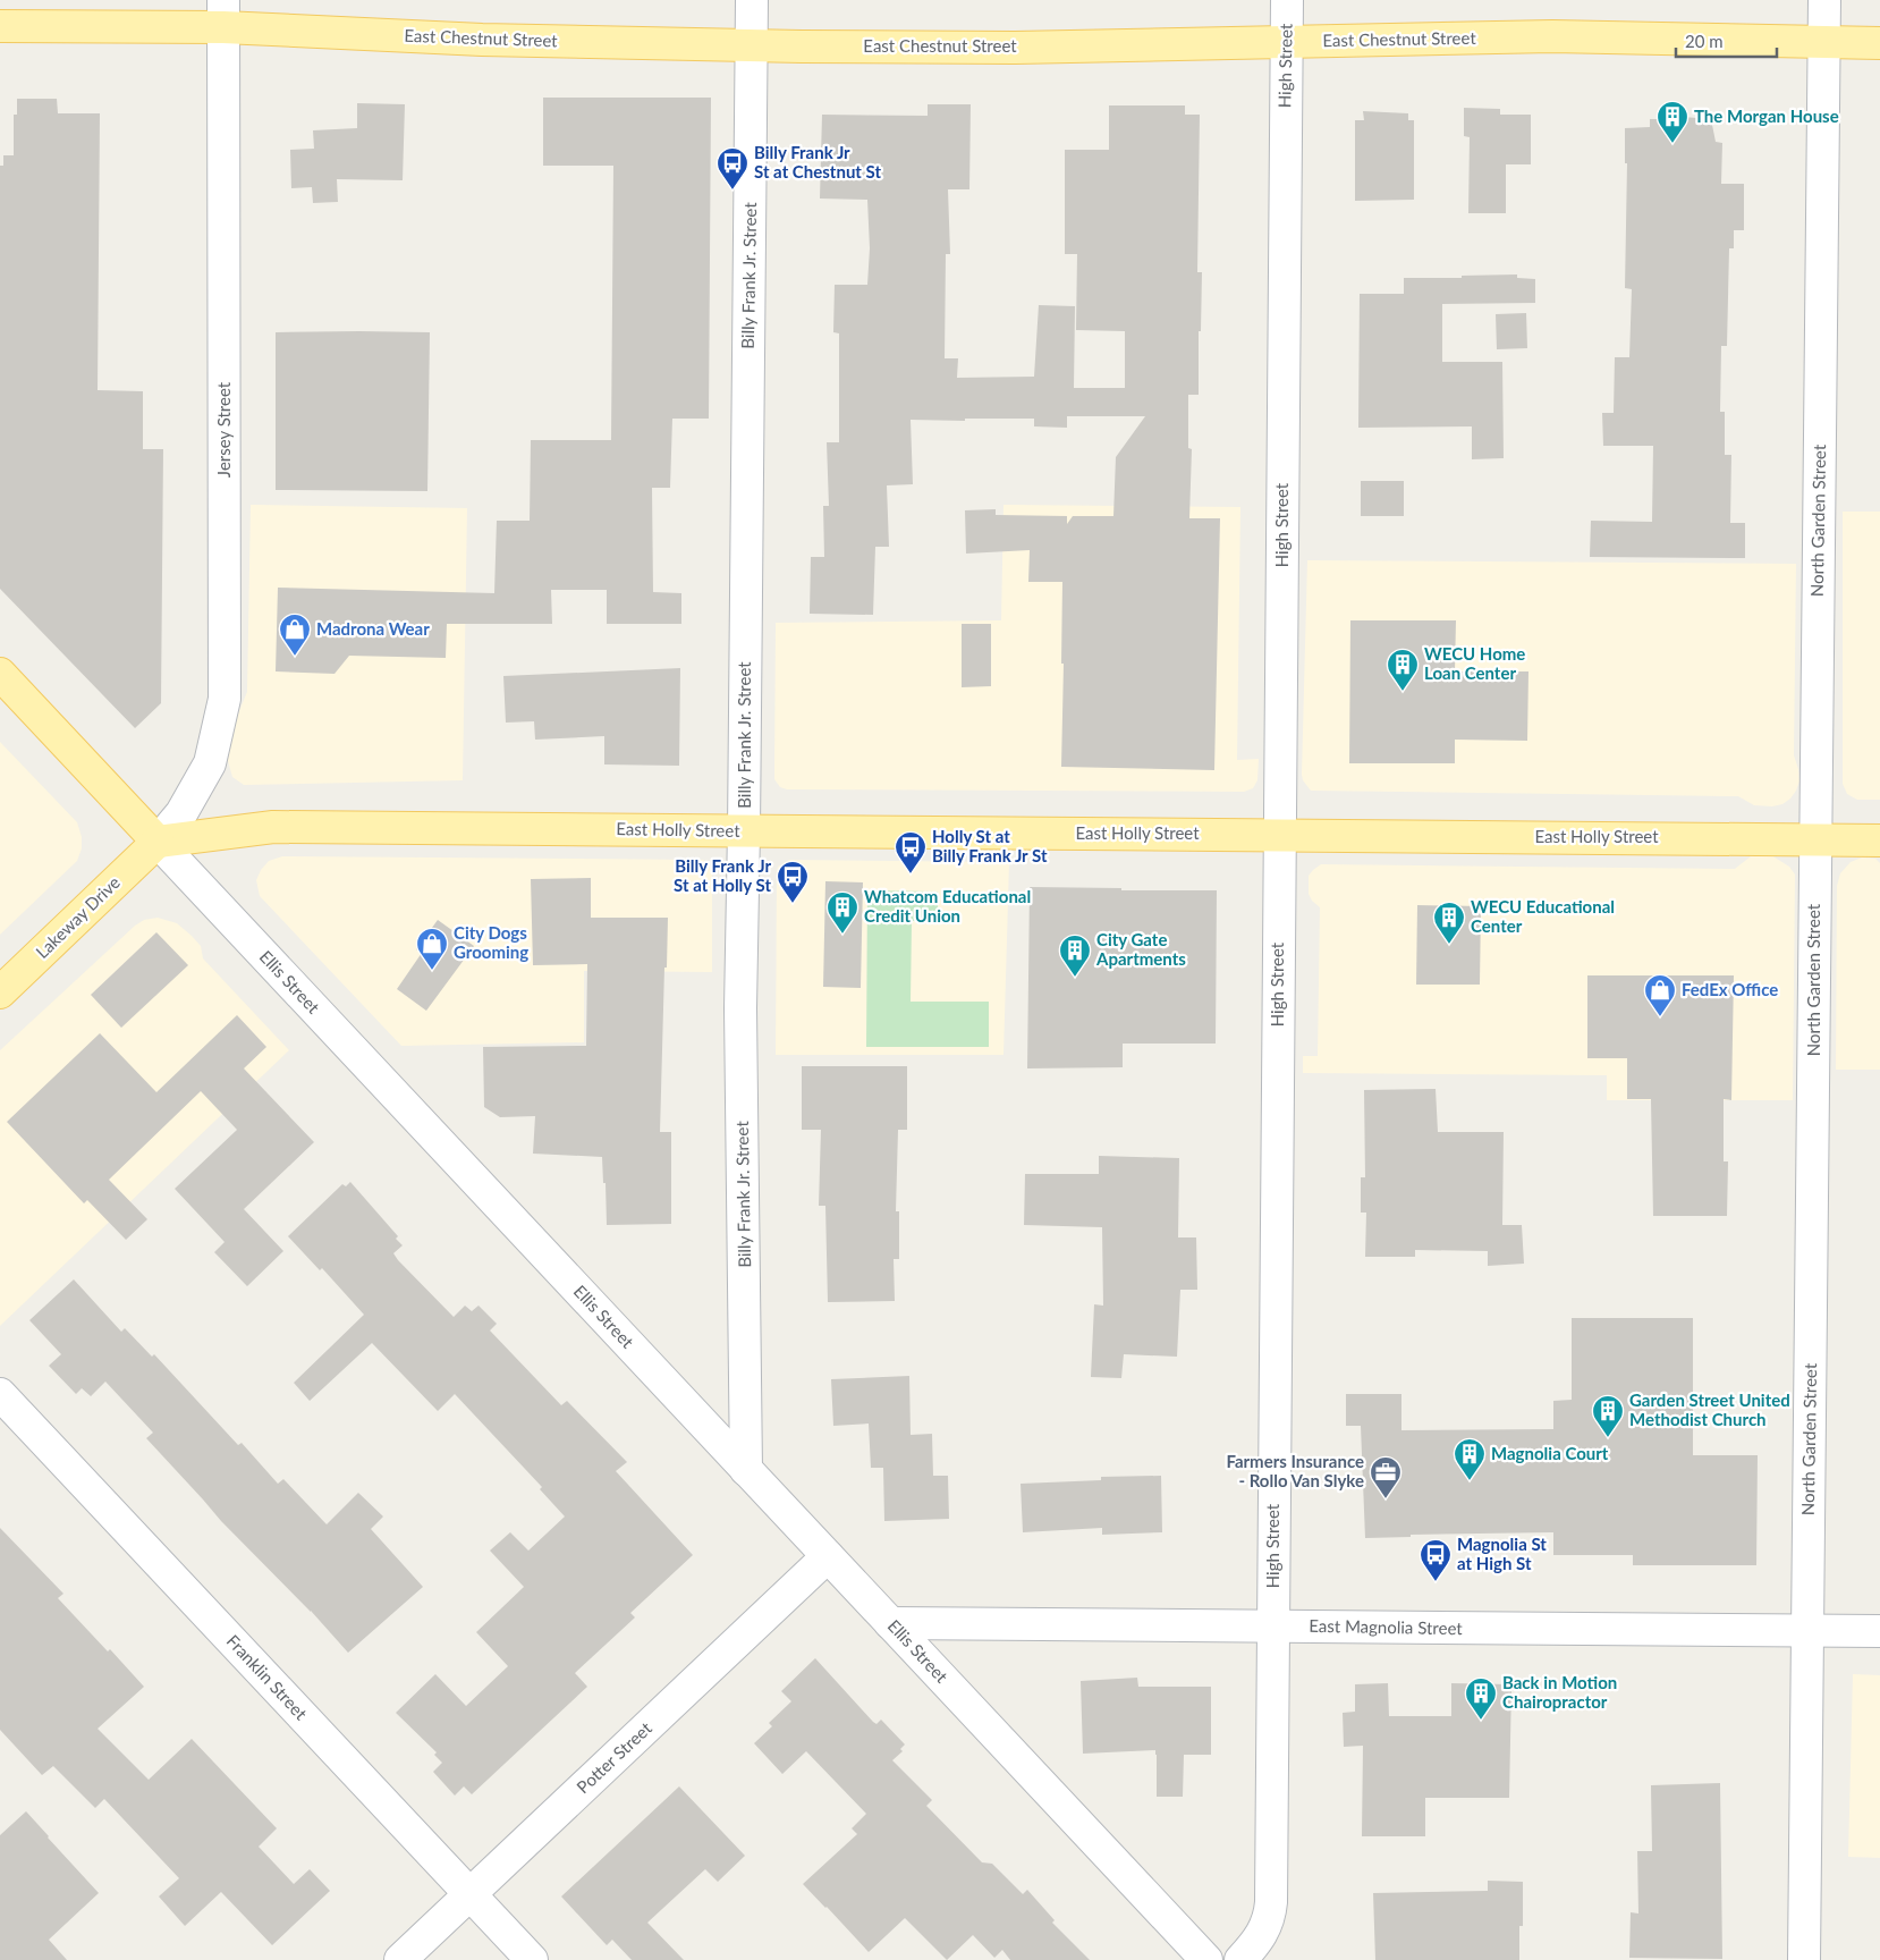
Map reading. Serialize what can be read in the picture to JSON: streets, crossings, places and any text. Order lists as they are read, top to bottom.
{
  "streets": {
    "main road": [
      "East Chestnut Street",
      "East Holly Street",
      "Lakeway Drive",
      "Ellis Street"
    ],
    "street": [
      "High Street",
      "Billy Frank Jr. Street",
      "Jersey Street",
      "North Garden Street",
      "East Magnolia Street",
      "Franklin Street",
      "Potter Street"
    ]
  },
  "crossings": [
    ["East Chestnut Street", "High Street"],
    ["East Chestnut Street", "Billy Frank Jr. Street"],
    ["East Chestnut Street", "Jersey Street"],
    ["East Chestnut Street", "North Garden Street"],
    ["High Street", "East Holly Street"],
    ["High Street", "East Magnolia Street"],
    ["Billy Frank Jr. Street", "East Holly Street"],
    ["Billy Frank Jr. Street", "Ellis Street"],
    ["Jersey Street", "East Holly Street"],
    ["Jersey Street", "Lakeway Drive"],
    ["Jersey Street", "Ellis Street"],
    ["North Garden Street", "East Holly Street"],
    ["North Garden Street", "East Magnolia Street"],
    ["East Holly Street", "Lakeway Drive"],
    ["East Holly Street", "Ellis Street"],
    ["Lakeway Drive", "Ellis Street"],
    ["Ellis Street", "East Magnolia Street"],
    ["Ellis Street", "Potter Street"],
    ["Franklin Street", "Potter Street"]
  ],
  "places": {
    "building": [
      "The Morgan House",
      "WECU Home Loan Center",
      "Whatcom Educational Credit Union",
      "WECU Educational Center",
      "City Gate Apartments",
      "Garden Street United Methodist Church",
      "Magnolia Court",
      "Back in Motion Chairopractor"
    ],
    "bus stop": [
      "Billy Frank Jr St at Chestnut St",
      "Holly St at Billy Frank Jr St",
      "Billy Frank Jr St at Holly St",
      "Magnolia St at High St"
    ],
    "shop": ["Madrona Wear", "City Dogs Grooming", "FedEx Office"],
    "office": ["Farmers Insurance - Rollo Van Slyke"]
  },
  "scale_bar": "20 m"
}
